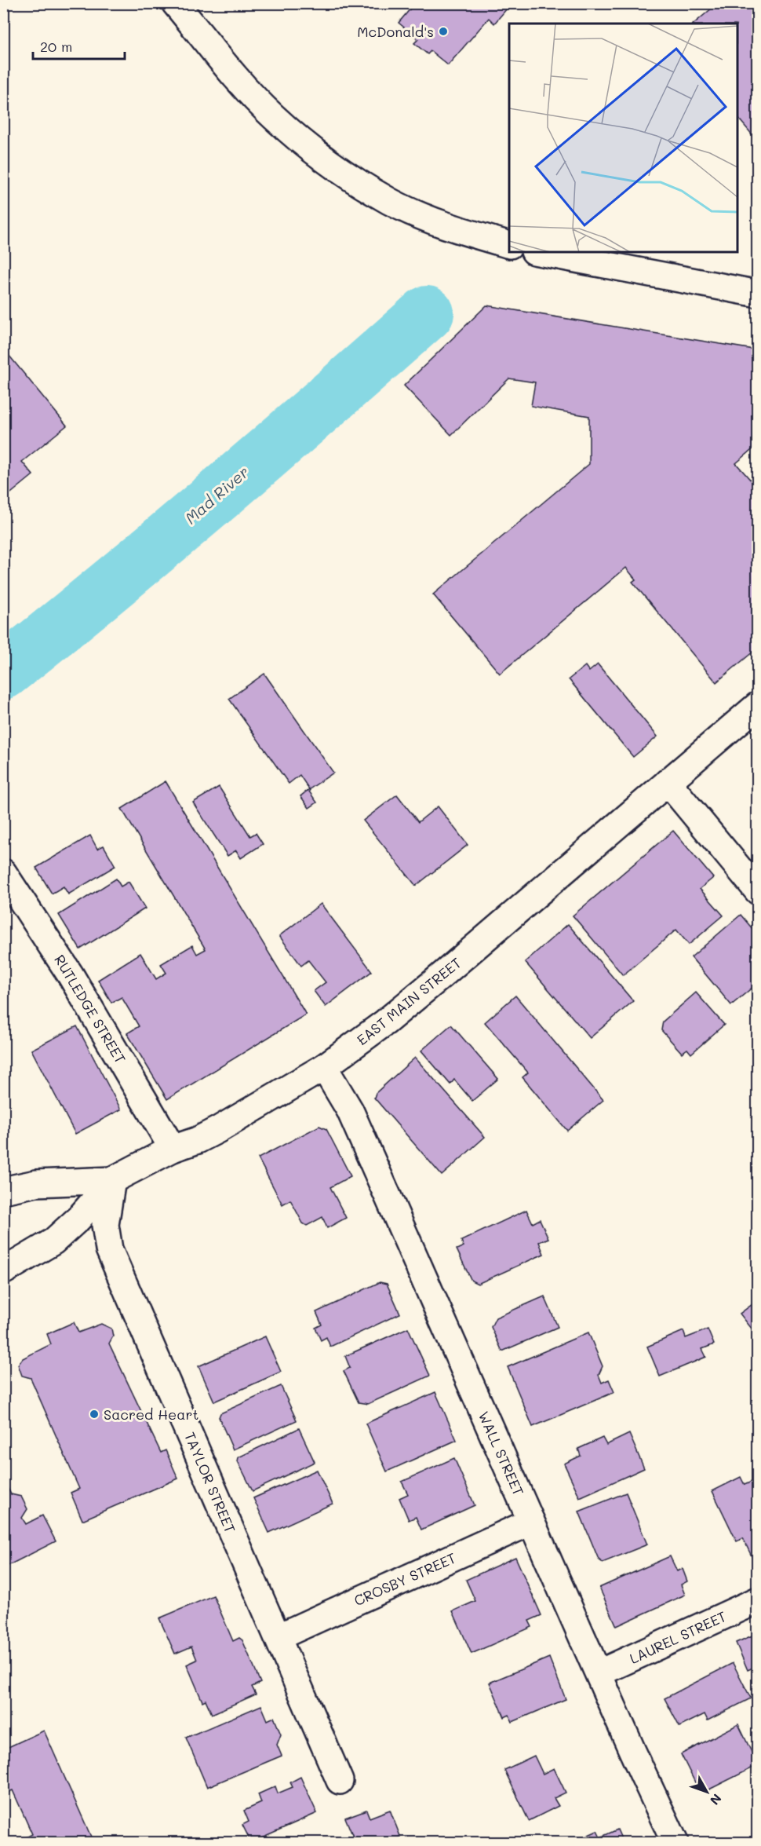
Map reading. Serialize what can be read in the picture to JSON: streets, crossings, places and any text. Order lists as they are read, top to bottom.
{
  "streets": {
    "street": [
      "EAST MAIN STREET",
      "RUTLEDGE STREET",
      "WALL STREET",
      "TAYLOR STREET",
      "CROSBY STREET",
      "LAUREL STREET"
    ]
  },
  "crossings": [
    ["EAST MAIN STREET", "RUTLEDGE STREET"],
    ["EAST MAIN STREET", "WALL STREET"],
    ["EAST MAIN STREET", "TAYLOR STREET"],
    ["WALL STREET", "CROSBY STREET"],
    ["WALL STREET", "LAUREL STREET"],
    ["TAYLOR STREET", "CROSBY STREET"]
  ],
  "water": ["Mad River"],
  "places": ["McDonald's", "Sacred Heart"],
  "scale_bar": "20 m",
  "north": "bottom right"
}
